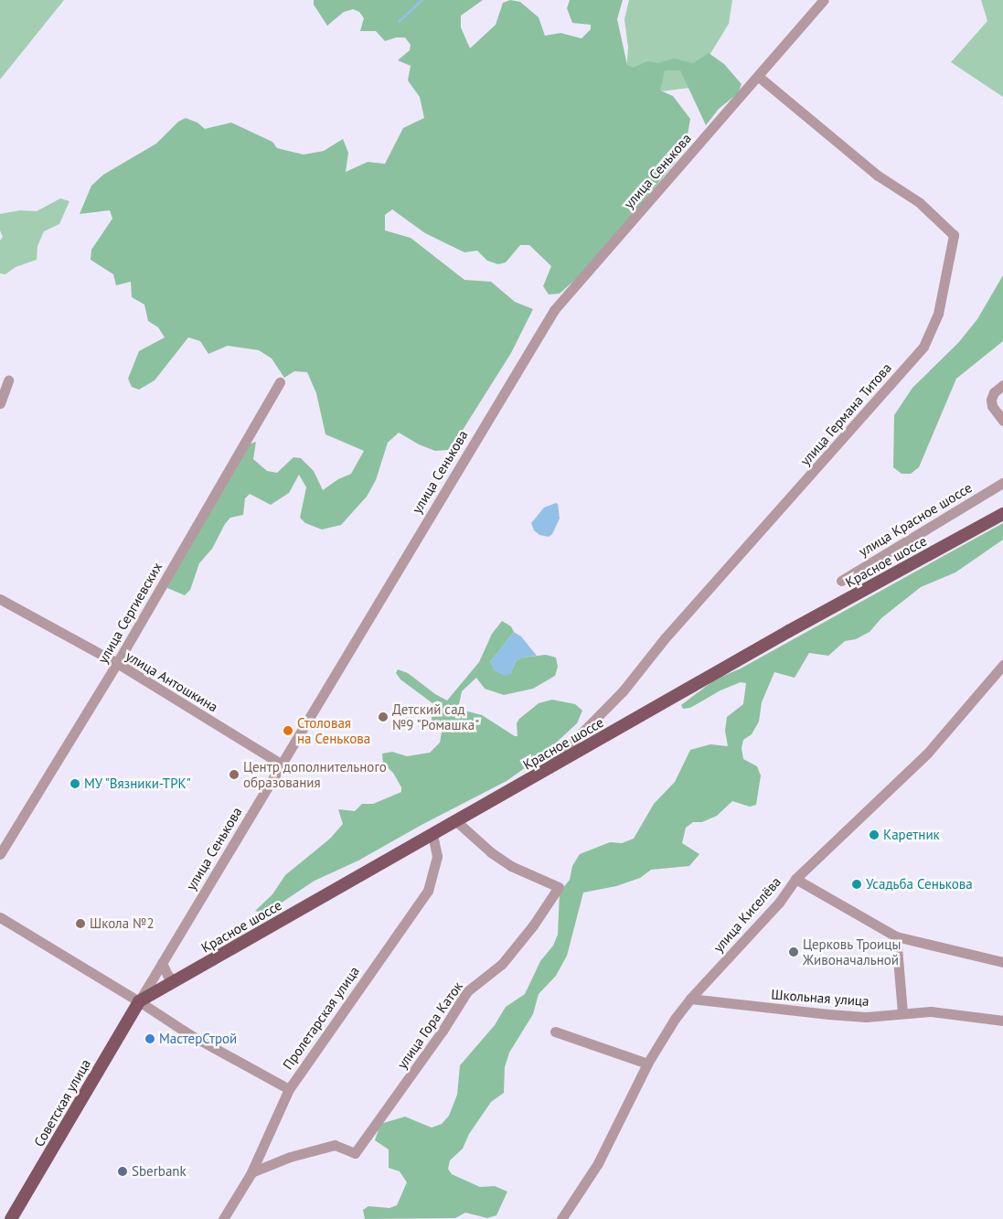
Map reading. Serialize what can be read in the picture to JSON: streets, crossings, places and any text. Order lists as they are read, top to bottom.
{
  "streets": {
    "main road": ["Красное шоссе", "Советская улица"],
    "street": [
      "улица Сенькова",
      "улица Германа Титова",
      "улица Красное шоссе",
      "улица Сергиевских",
      "улица Антошкина",
      "улица Киселёва",
      "Школьная улица",
      "Пролетарская улица",
      "улица Гора Каток"
    ]
  },
  "crossings": [
    ["улица Сенькова", "улица Германа Титова"],
    ["улица Сенькова", "Красное шоссе"],
    ["улица Сенькова", "улица Антошкина"],
    ["улица Сенькова", "Советская улица"],
    ["улица Германа Титова", "Красное шоссе"],
    ["Красное шоссе", "Пролетарская улица"],
    ["Красное шоссе", "улица Гора Каток"],
    ["Красное шоссе", "Советская улица"],
    ["улица Сергиевских", "улица Антошкина"],
    ["улица Киселёва", "Школьная улица"],
    ["Пролетарская улица", "улица Гора Каток"]
  ],
  "places": [
    "Детский сад №9 \"Ромашка\"",
    "Столовая на Сенькова",
    "Центр дополнительного образования",
    "МУ \"Вязники-ТРК\"",
    "Каретник",
    "Усадьба Сенькова",
    "Школа №2",
    "Церковь Троицы Живоначальной",
    "МастерСтрой",
    "Sberbank"
  ]
}
